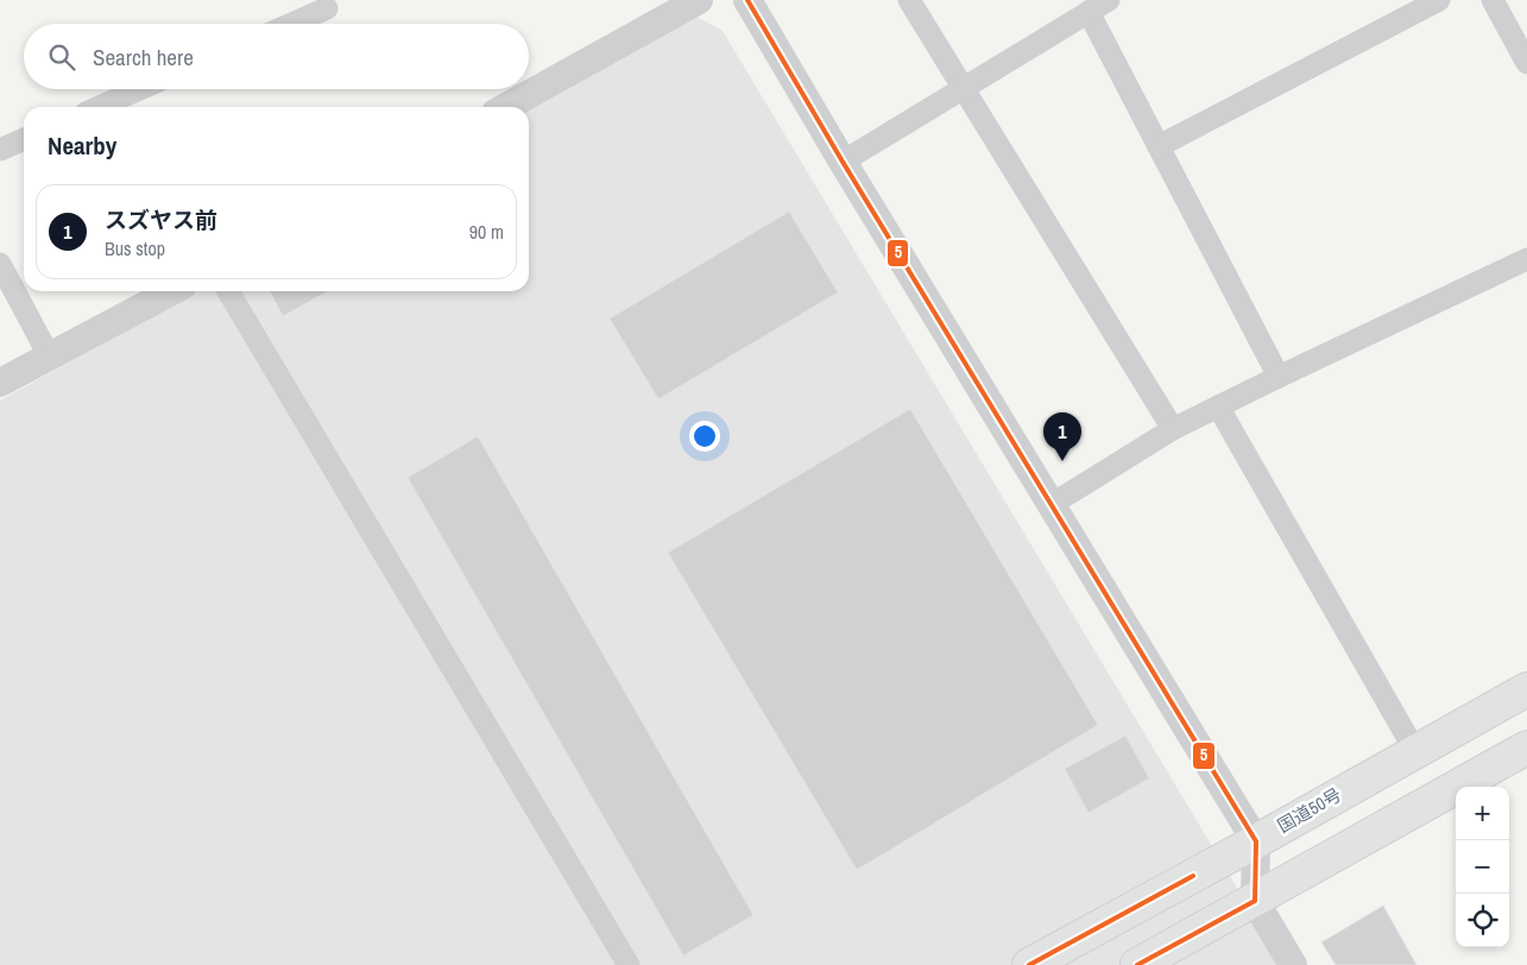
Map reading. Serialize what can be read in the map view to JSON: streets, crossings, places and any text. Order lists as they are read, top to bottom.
{
  "streets": {
    "highway": ["国道50号"]
  },
  "lines": ["transit line 5"],
  "page": {
    "search": "Search here",
    "heading": "Nearby",
    "list": [
      {
        "mark": "1",
        "name": "スズヤス前",
        "note": "Bus stop",
        "value": "90 m"
      }
    ],
    "pins": "1",
    "map_buttons": ["+", "−"]
  }
}
